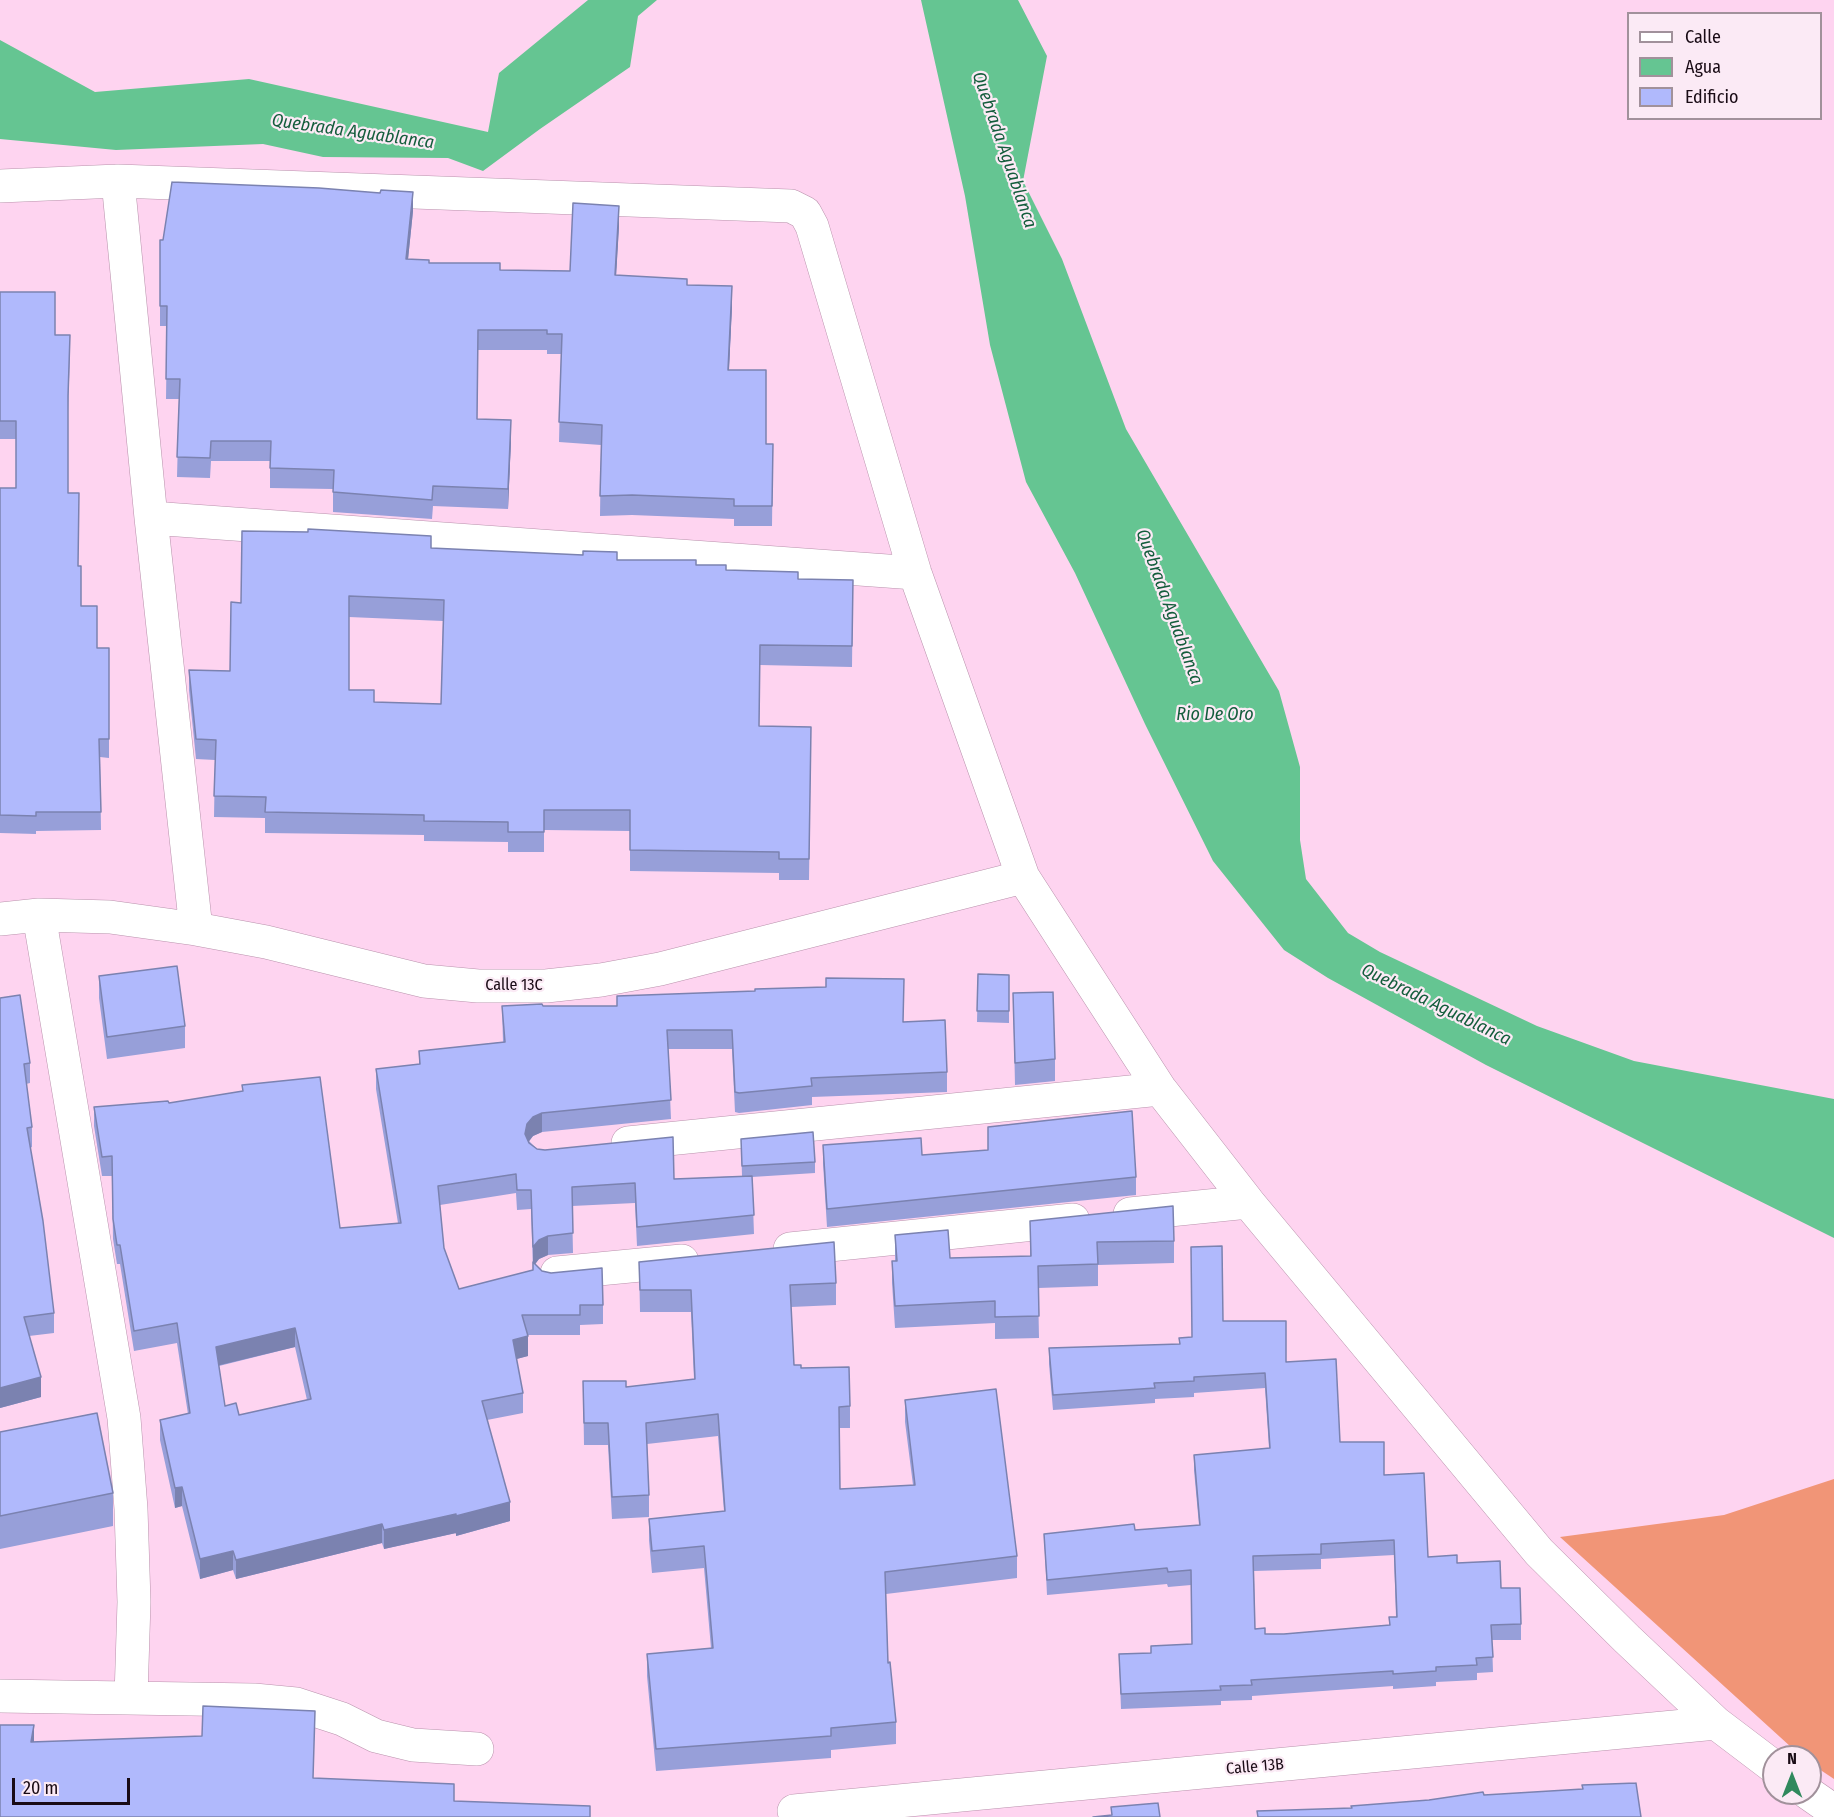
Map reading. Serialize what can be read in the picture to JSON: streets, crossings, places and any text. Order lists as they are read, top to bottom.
{
  "streets": {
    "street": ["Calle 13C", "Calle 13B"]
  },
  "water": ["Quebrada Aguablanca", "Rio De Oro"],
  "legend": ["Calle", "Agua", "Edificio"],
  "scale_bar": "20 m",
  "north": "top"
}
